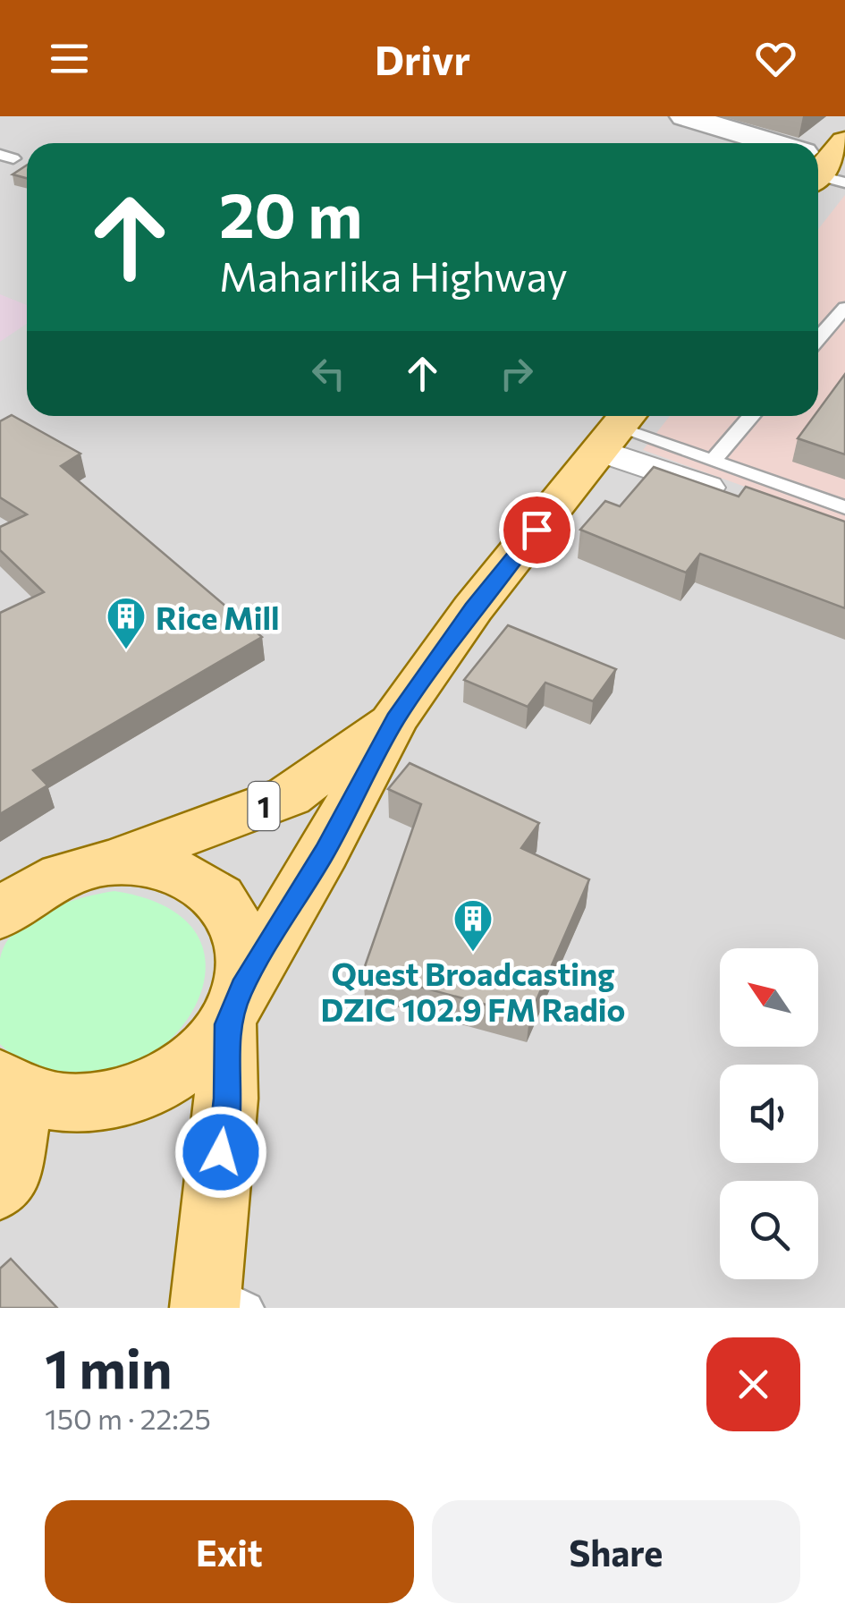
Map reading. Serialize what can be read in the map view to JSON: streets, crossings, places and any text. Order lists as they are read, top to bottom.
{
  "streets": {
    "main road": ["1"]
  },
  "places": {
    "building": ["Rice Mill", "Quest Broadcasting DZIC 102.9 FM Radio"]
  },
  "north": "top left",
  "page": {
    "header": "Drivr",
    "turn": ["20 m", "Maharlika Highway"],
    "heading": ["1 min", "150 m · 22:25"],
    "buttons": ["Exit", "Share"]
  }
}
